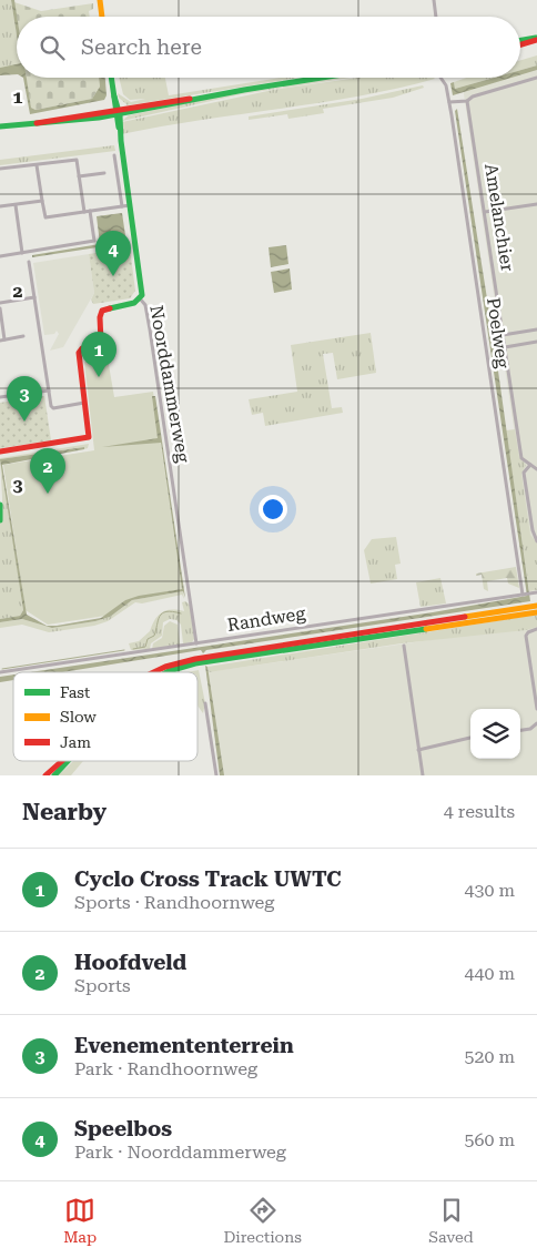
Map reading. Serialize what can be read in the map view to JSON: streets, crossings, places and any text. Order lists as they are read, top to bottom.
{
  "streets": {
    "main road": ["Noorddammerweg"],
    "street": ["Amelanchier", "Poelweg", "Randweg"]
  },
  "crossings": [
    ["Poelweg", "Randweg"],
    ["Noorddammerweg", "Randweg"]
  ],
  "legend": ["Fast", "Slow", "Jam"],
  "page": {
    "search": "Search here",
    "pins": [
      "4",
      "1",
      "3",
      "2"
    ],
    "heading": ["Nearby", "4 results"],
    "list": [
      {
        "mark": "1",
        "name": "Cyclo Cross Track UWTC",
        "note": "Sports · Randhoornweg",
        "value": "430 m"
      },
      {
        "mark": "2",
        "name": "Hoofdveld",
        "note": "Sports",
        "value": "440 m"
      },
      {
        "mark": "3",
        "name": "Evenemententerrein",
        "note": "Park · Randhoornweg",
        "value": "520 m"
      },
      {
        "mark": "4",
        "name": "Speelbos",
        "note": "Park · Noorddammerweg",
        "value": "560 m"
      }
    ],
    "nav": ["Map", "Directions", "Saved"]
  },
  "grid": {
    "rows": ["1", "2", "3"]
  }
}
